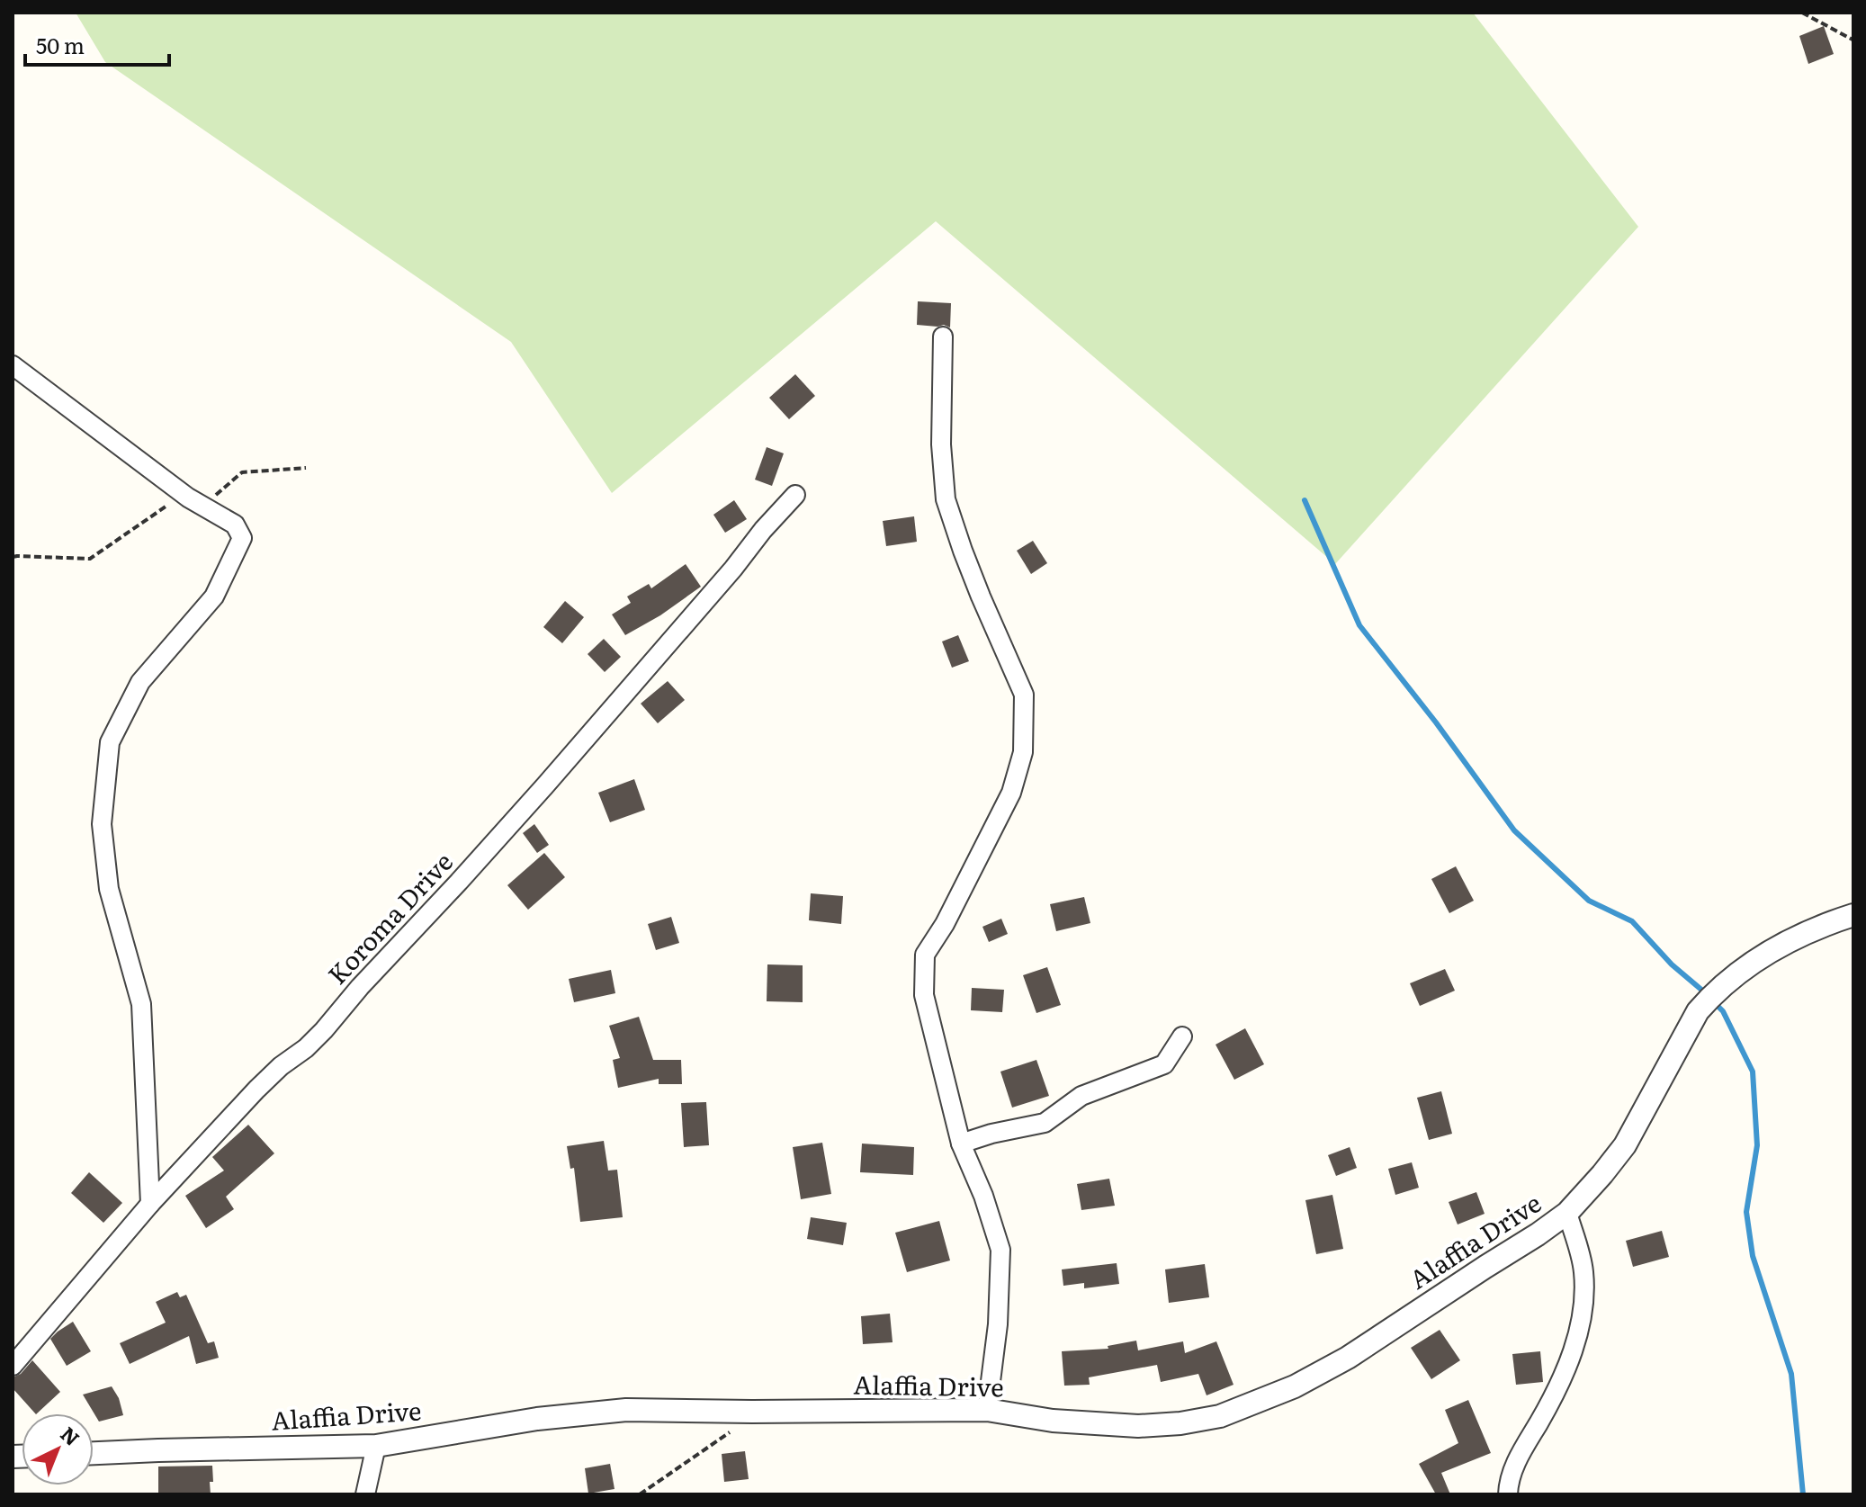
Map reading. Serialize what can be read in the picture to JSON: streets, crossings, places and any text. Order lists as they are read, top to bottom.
{
  "streets": {
    "street": ["Koroma Drive", "Alaffia Drive"]
  },
  "scale_bar": "50 m",
  "north": "top right"
}
